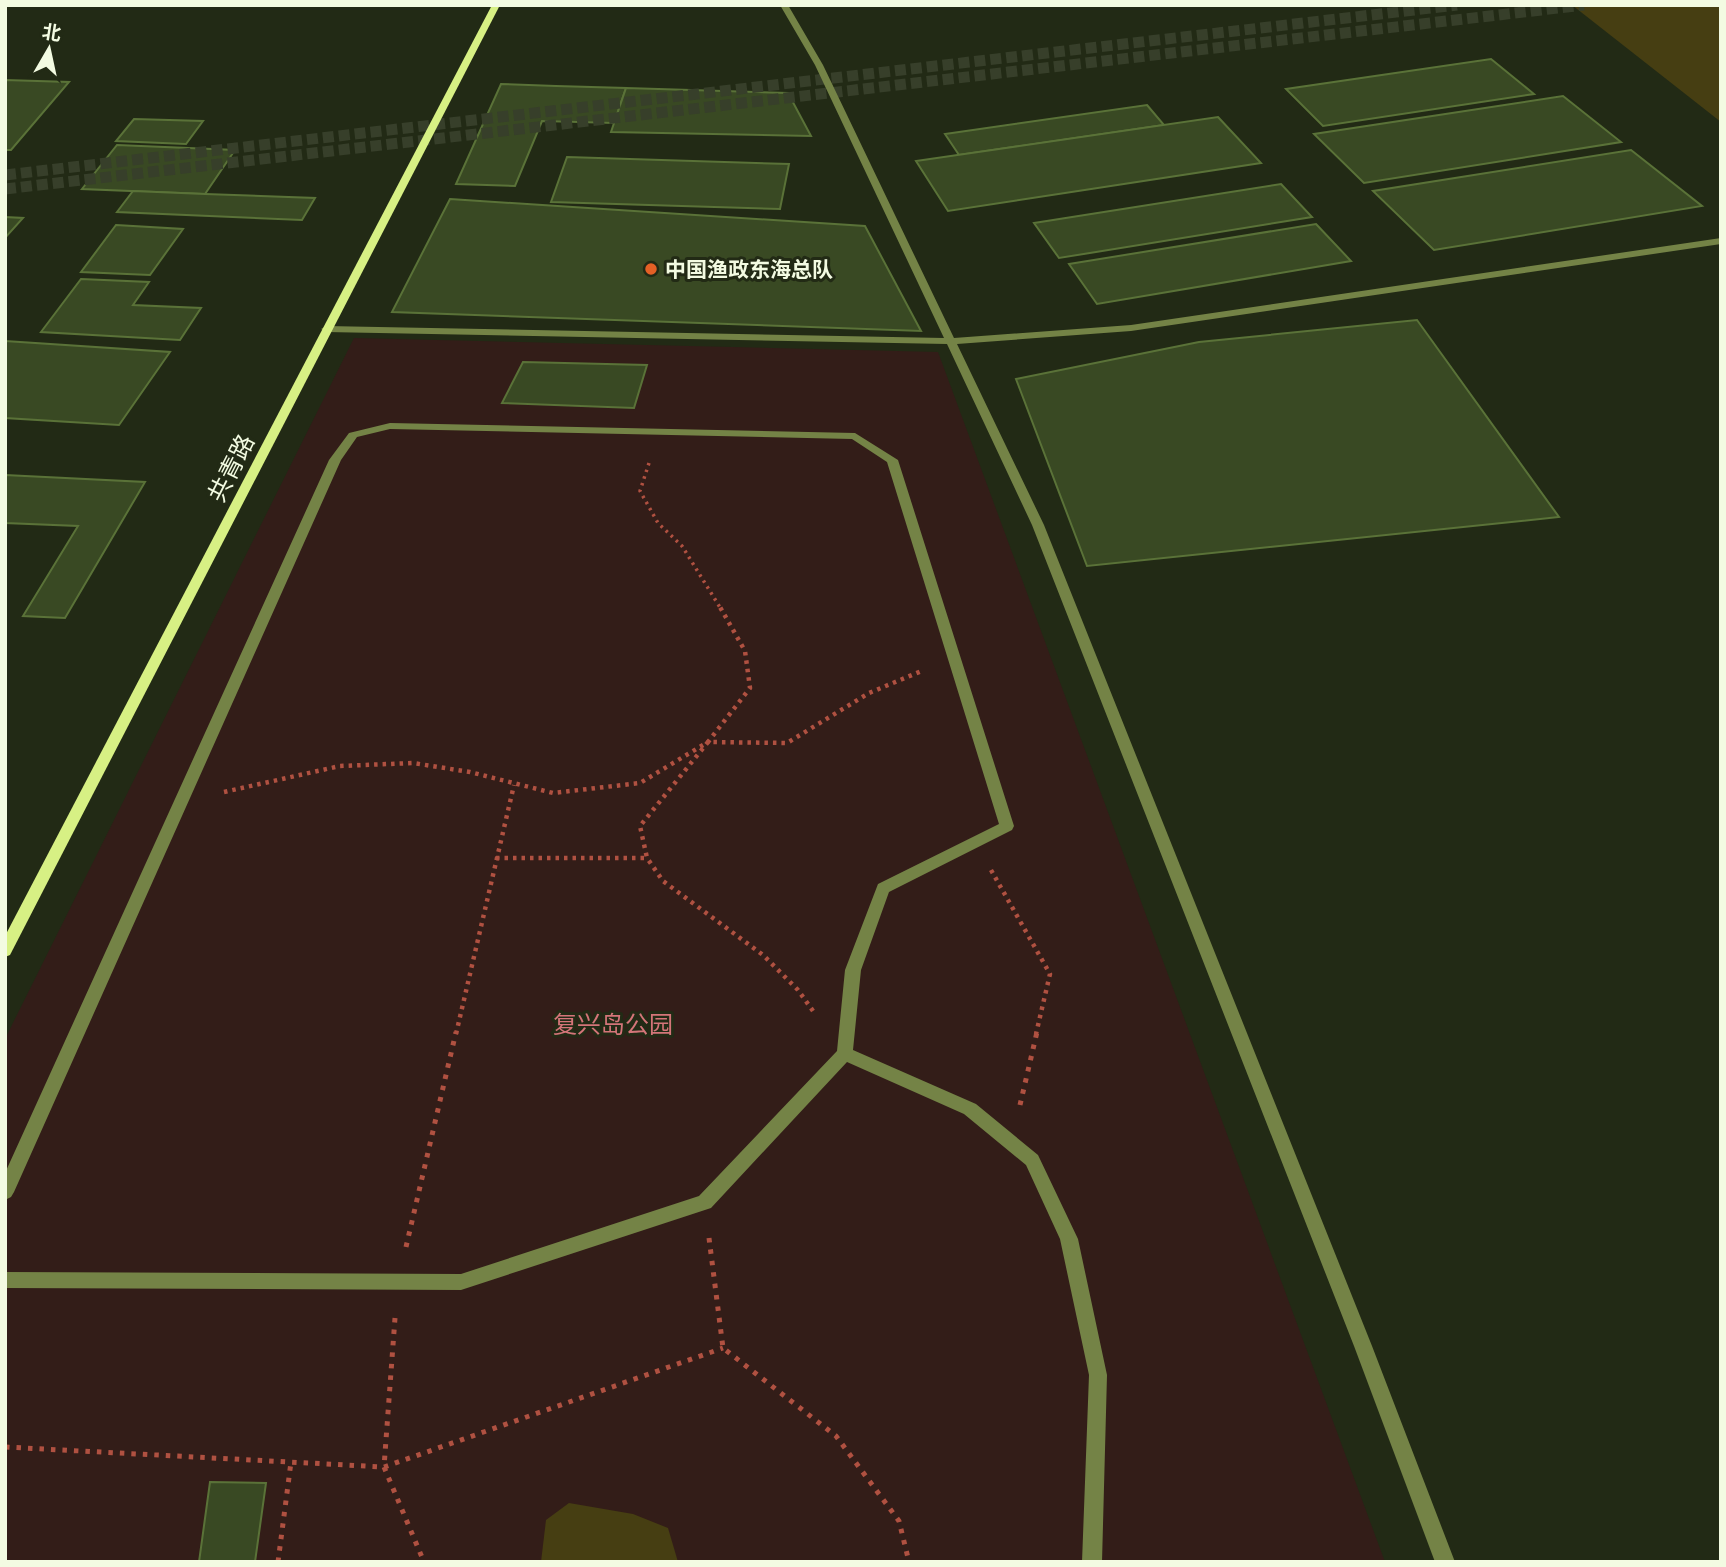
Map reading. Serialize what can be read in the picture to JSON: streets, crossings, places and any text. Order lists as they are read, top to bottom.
{
  "streets": {
    "street": ["共青路"]
  },
  "parks": ["复兴岛公园"],
  "places": ["中国渔政东海总队"],
  "north": "top"
}
